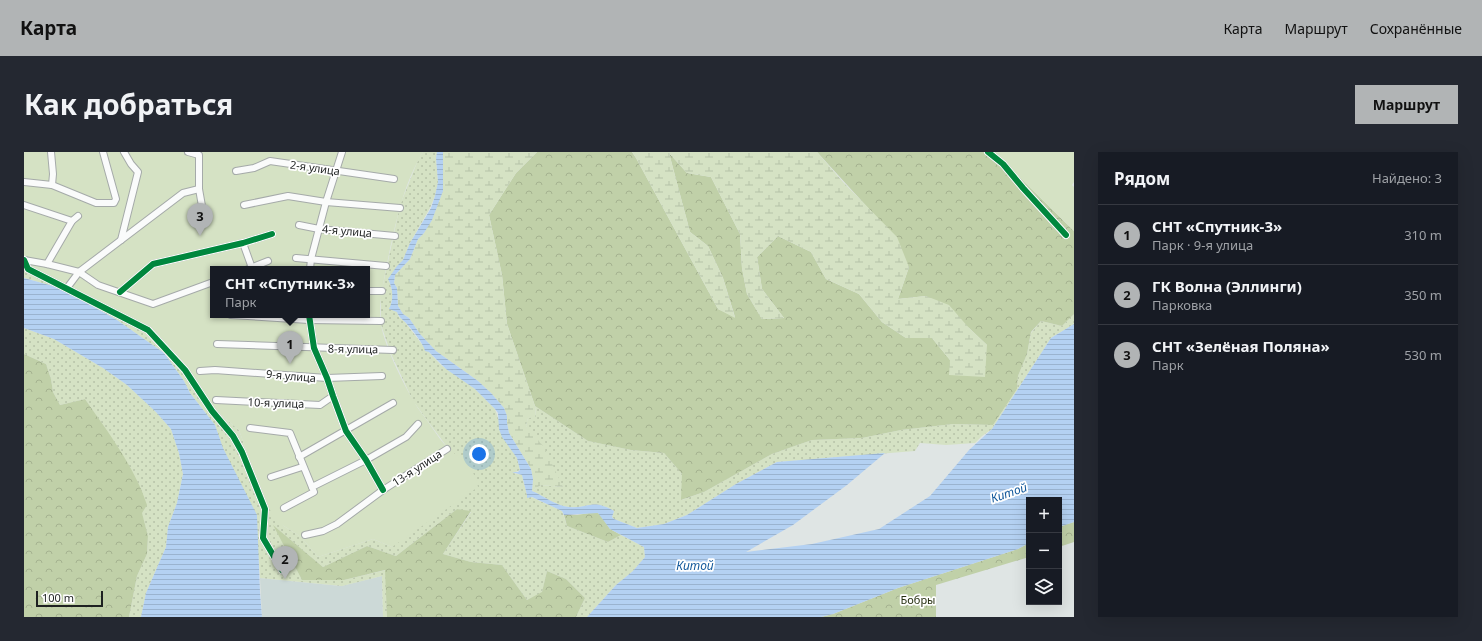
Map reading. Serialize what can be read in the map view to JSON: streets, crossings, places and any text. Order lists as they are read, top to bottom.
{
  "streets": {
    "street": [
      "2-я улица",
      "4-я улица",
      "8-я улица",
      "9-я улица",
      "10-я улица",
      "13-я улица"
    ]
  },
  "water": ["Китой"],
  "parks": ["Бобры"],
  "scale_bar": "100 m",
  "page": {
    "header": "Карта",
    "nav": ["Карта", "Маршрут", "Сохранённые"],
    "title": "Как добраться",
    "buttons": "Маршрут",
    "heading": ["Рядом", "Найдено: 3"],
    "pins": ["3", "1", "2"],
    "list": [
      {
        "mark": "1",
        "name": "СНТ «Спутник-3»",
        "note": "Парк · 9-я улица",
        "value": "310 m"
      },
      {
        "mark": "2",
        "name": "ГК Волна (Эллинги)",
        "note": "Парковка",
        "value": "350 m"
      },
      {
        "mark": "3",
        "name": "СНТ «Зелёная Поляна»",
        "note": "Парк",
        "value": "530 m"
      }
    ],
    "popup": ["СНТ «Спутник-3»", "Парк"],
    "map_buttons": ["+", "−"],
    "scale": "100 m"
  }
}
